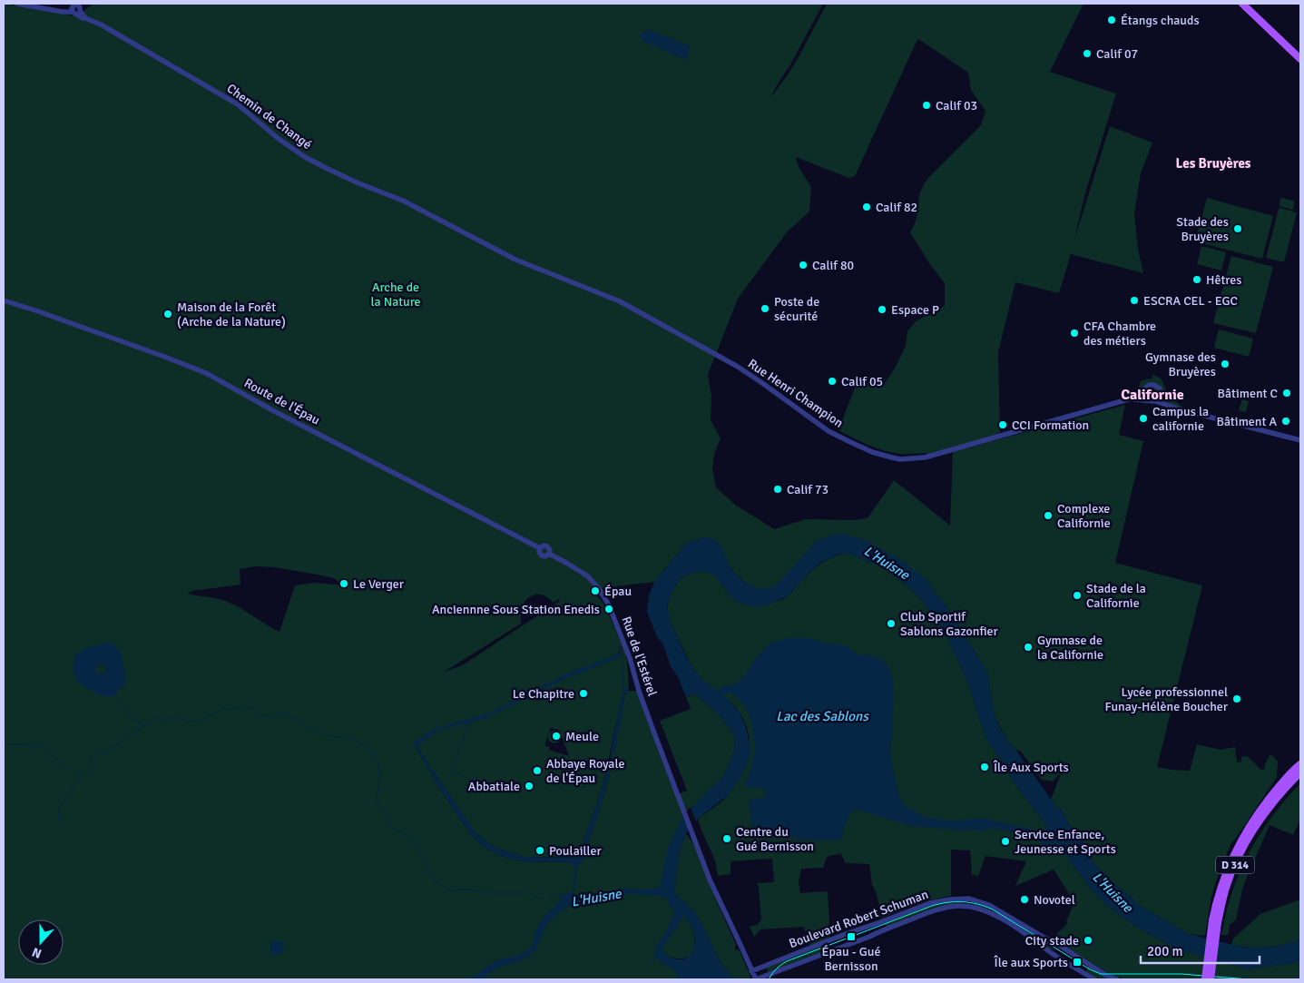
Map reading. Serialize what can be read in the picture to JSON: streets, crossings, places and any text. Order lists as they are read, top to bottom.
{
  "streets": {
    "main road": ["D 314"],
    "street": [
      "Chemin de Changé",
      "Rue Henri Champion",
      "Route de l'Épau",
      "Rue de l'Estérel",
      "Boulevard Robert Schuman"
    ]
  },
  "crossings": [
    ["Chemin de Changé", "Rue Henri Champion"],
    ["Route de l'Épau", "Rue de l'Estérel"],
    ["Rue de l'Estérel", "Boulevard Robert Schuman"]
  ],
  "districts": ["Les Bruyères", "Californie"],
  "water": ["L'Huisne", "Lac des Sablons"],
  "parks": ["Arche de la Nature"],
  "places": {
    "other": [
      "Étangs chauds",
      "Calif 07",
      "Calif 03",
      "Calif 82",
      "Stade des Bruyères",
      "Calif 80",
      "Hêtres",
      "ESCRA CEL - EGC",
      "Poste de sécurité",
      "Espace P",
      "Maison de la Forêt (Arche de la Nature)",
      "CFA Chambre des métiers",
      "Gymnase des Bruyères",
      "Calif 05",
      "Bâtiment C",
      "Campus la californie",
      "Bâtiment A",
      "CCI Formation",
      "Calif 73",
      "Complexe Californie",
      "Le Verger",
      "Épau",
      "Stade de la Californie",
      "Anciennne Sous Station Enedis",
      "Club Sportif Sablons Gazonfier",
      "Gymnase de la Californie",
      "Le Chapitre",
      "Lycée professionnel Funay-Hélène Boucher",
      "Meule",
      "Île Aux Sports",
      "Abbaye Royale de l'Épau",
      "Abbatiale",
      "Centre du Gué Bernisson",
      "Service Enfance, Jeunesse et Sports",
      "Poulailler",
      "Novotel",
      "City stade"
    ],
    "transit": ["Épau - Gué Bernisson", "Île aux Sports"]
  },
  "scale_bar": "200 m",
  "north": "bottom"
}
